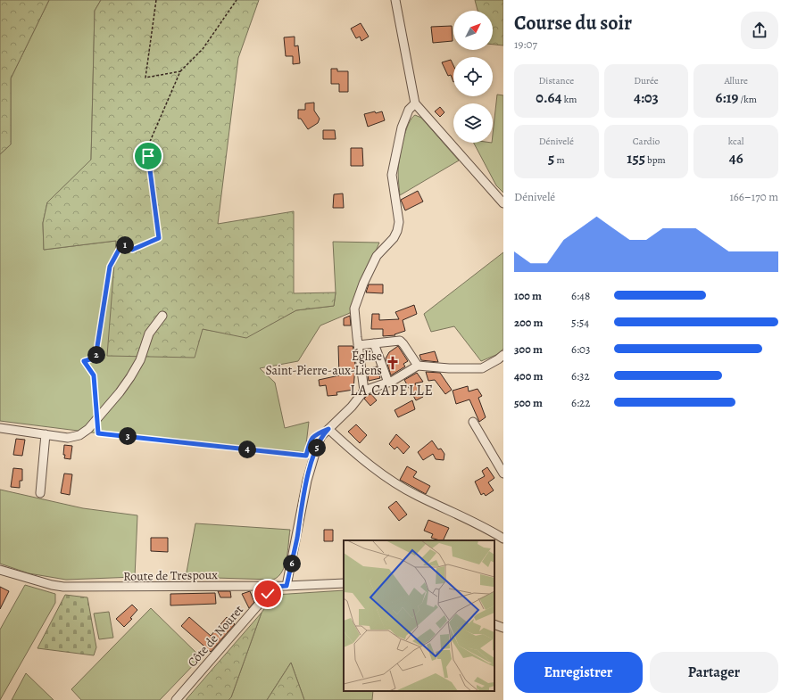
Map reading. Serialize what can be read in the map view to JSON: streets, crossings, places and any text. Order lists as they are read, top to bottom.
{
  "streets": {
    "street": ["Route de Trespoux", "Côte de Nouret"]
  },
  "crossings": [
    ["Route de Trespoux", "Côte de Nouret"]
  ],
  "districts": ["LA CAPELLE"],
  "places": {
    "church": ["Église Saint-Pierre-aux-Liens"]
  },
  "north": "top right",
  "page": {
    "heading": ["Course du soir", "19:07"],
    "stats": [
      ["Distance", "0.64 km"],
      ["Durée", "4:03"],
      ["Allure", "6:19 /km"],
      ["Dénivelé", "5 m"],
      ["Cardio", "155 bpm"],
      ["kcal", "46"]
    ],
    "chart": ["Dénivelé", "166–170 m"],
    "pins": [
      "1",
      "2",
      "3",
      "5",
      "4",
      "6"
    ],
    "list": [
      {
        "name": "100 m",
        "note": "6:48"
      },
      {
        "name": "200 m",
        "note": "5:54"
      },
      {
        "name": "300 m",
        "note": "6:03"
      },
      {
        "name": "400 m",
        "note": "6:32"
      },
      {
        "name": "500 m",
        "note": "6:22"
      }
    ],
    "buttons": ["Enregistrer", "Partager"]
  }
}
